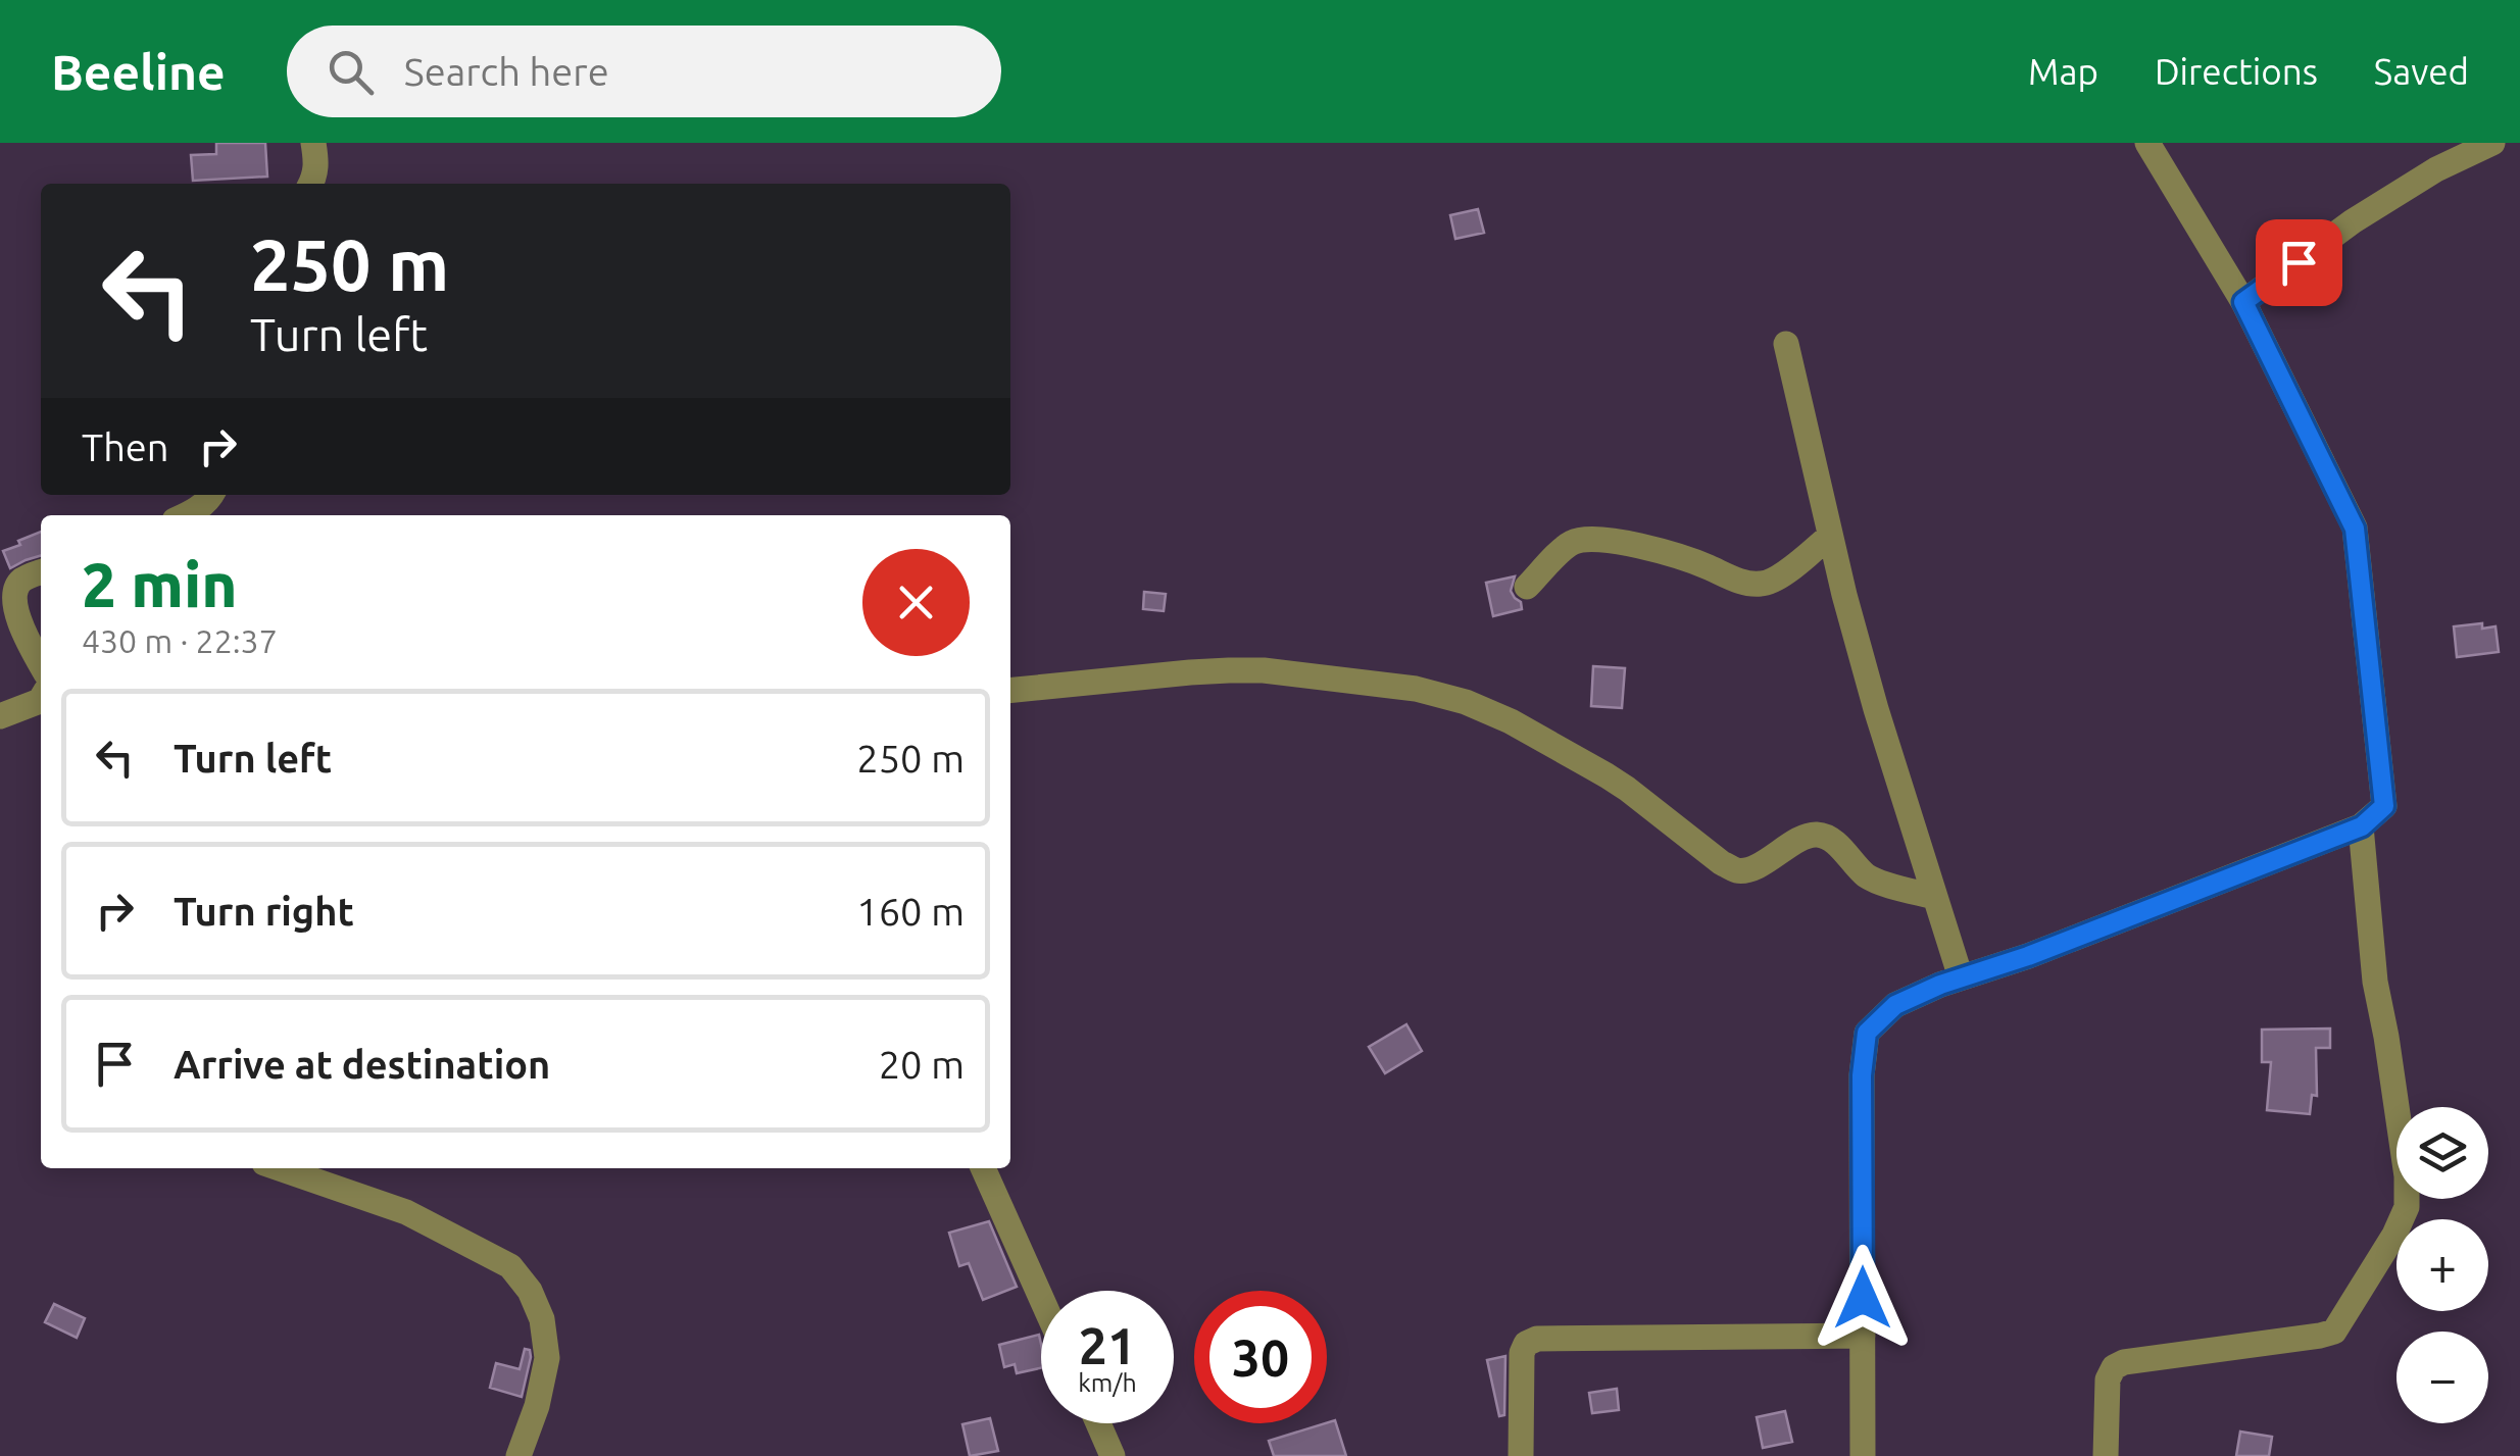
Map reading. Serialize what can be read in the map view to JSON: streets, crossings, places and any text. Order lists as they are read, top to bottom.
{
  "page": {
    "header": "Beeline",
    "search": "Search here",
    "nav": ["Map", "Directions", "Saved"],
    "turn": ["250 m", "Turn left"],
    "then": "Then",
    "heading": ["2 min", "430 m · 22:37"],
    "list": [
      {
        "name": "Turn left",
        "value": "250 m"
      },
      {
        "name": "Turn right",
        "value": "160 m"
      },
      {
        "name": "Arrive at destination",
        "value": "20 m"
      }
    ],
    "map_buttons": ["+", "−"],
    "speed": "21 km/h",
    "limit": "30"
  }
}
